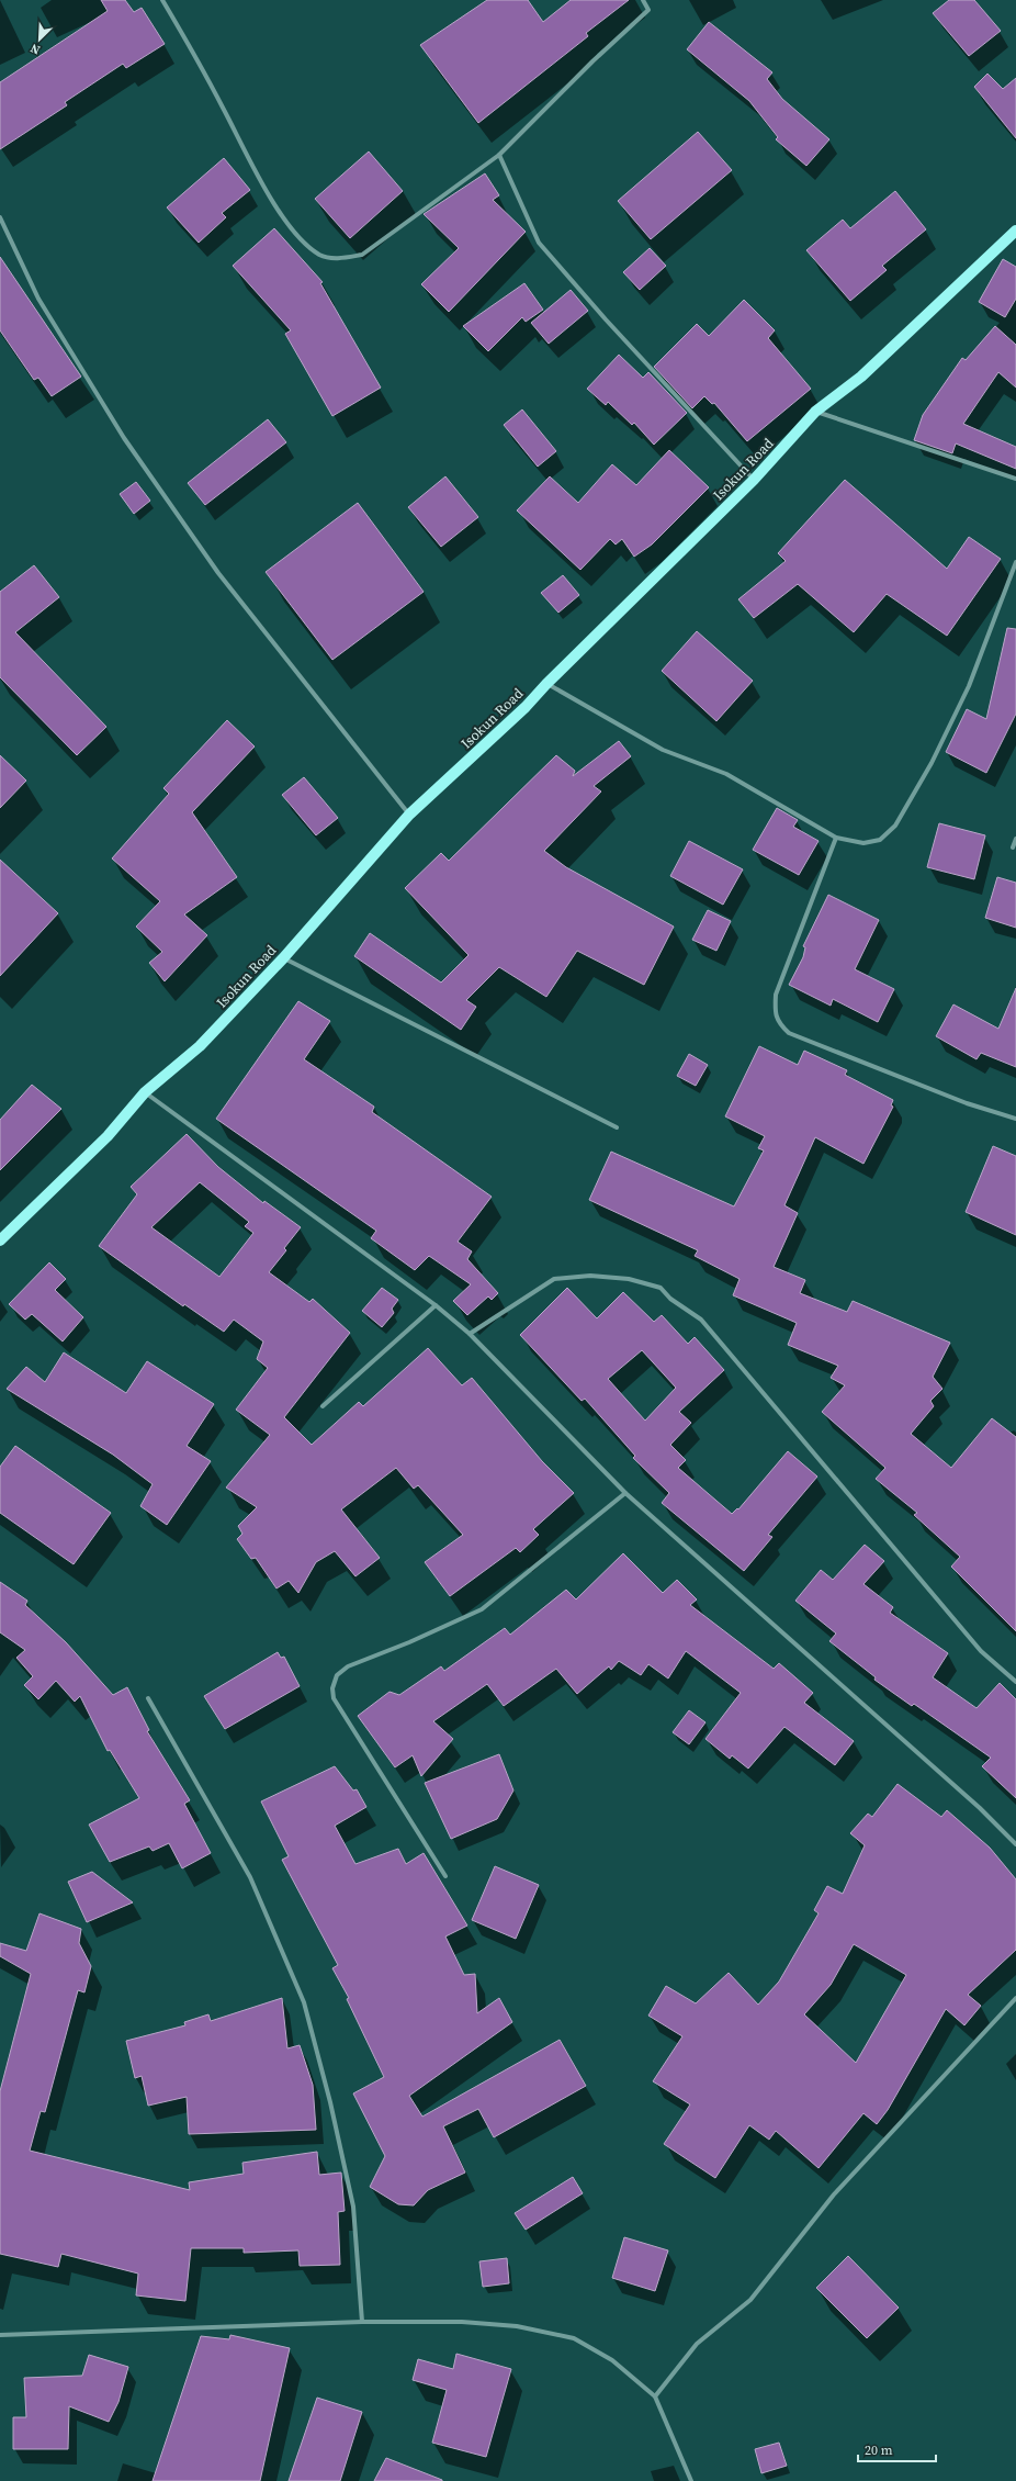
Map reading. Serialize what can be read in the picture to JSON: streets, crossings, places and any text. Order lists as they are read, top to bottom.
{
  "streets": {
    "main road": ["Isokun Road"]
  },
  "scale_bar": "20 m",
  "north": "bottom left"
}
